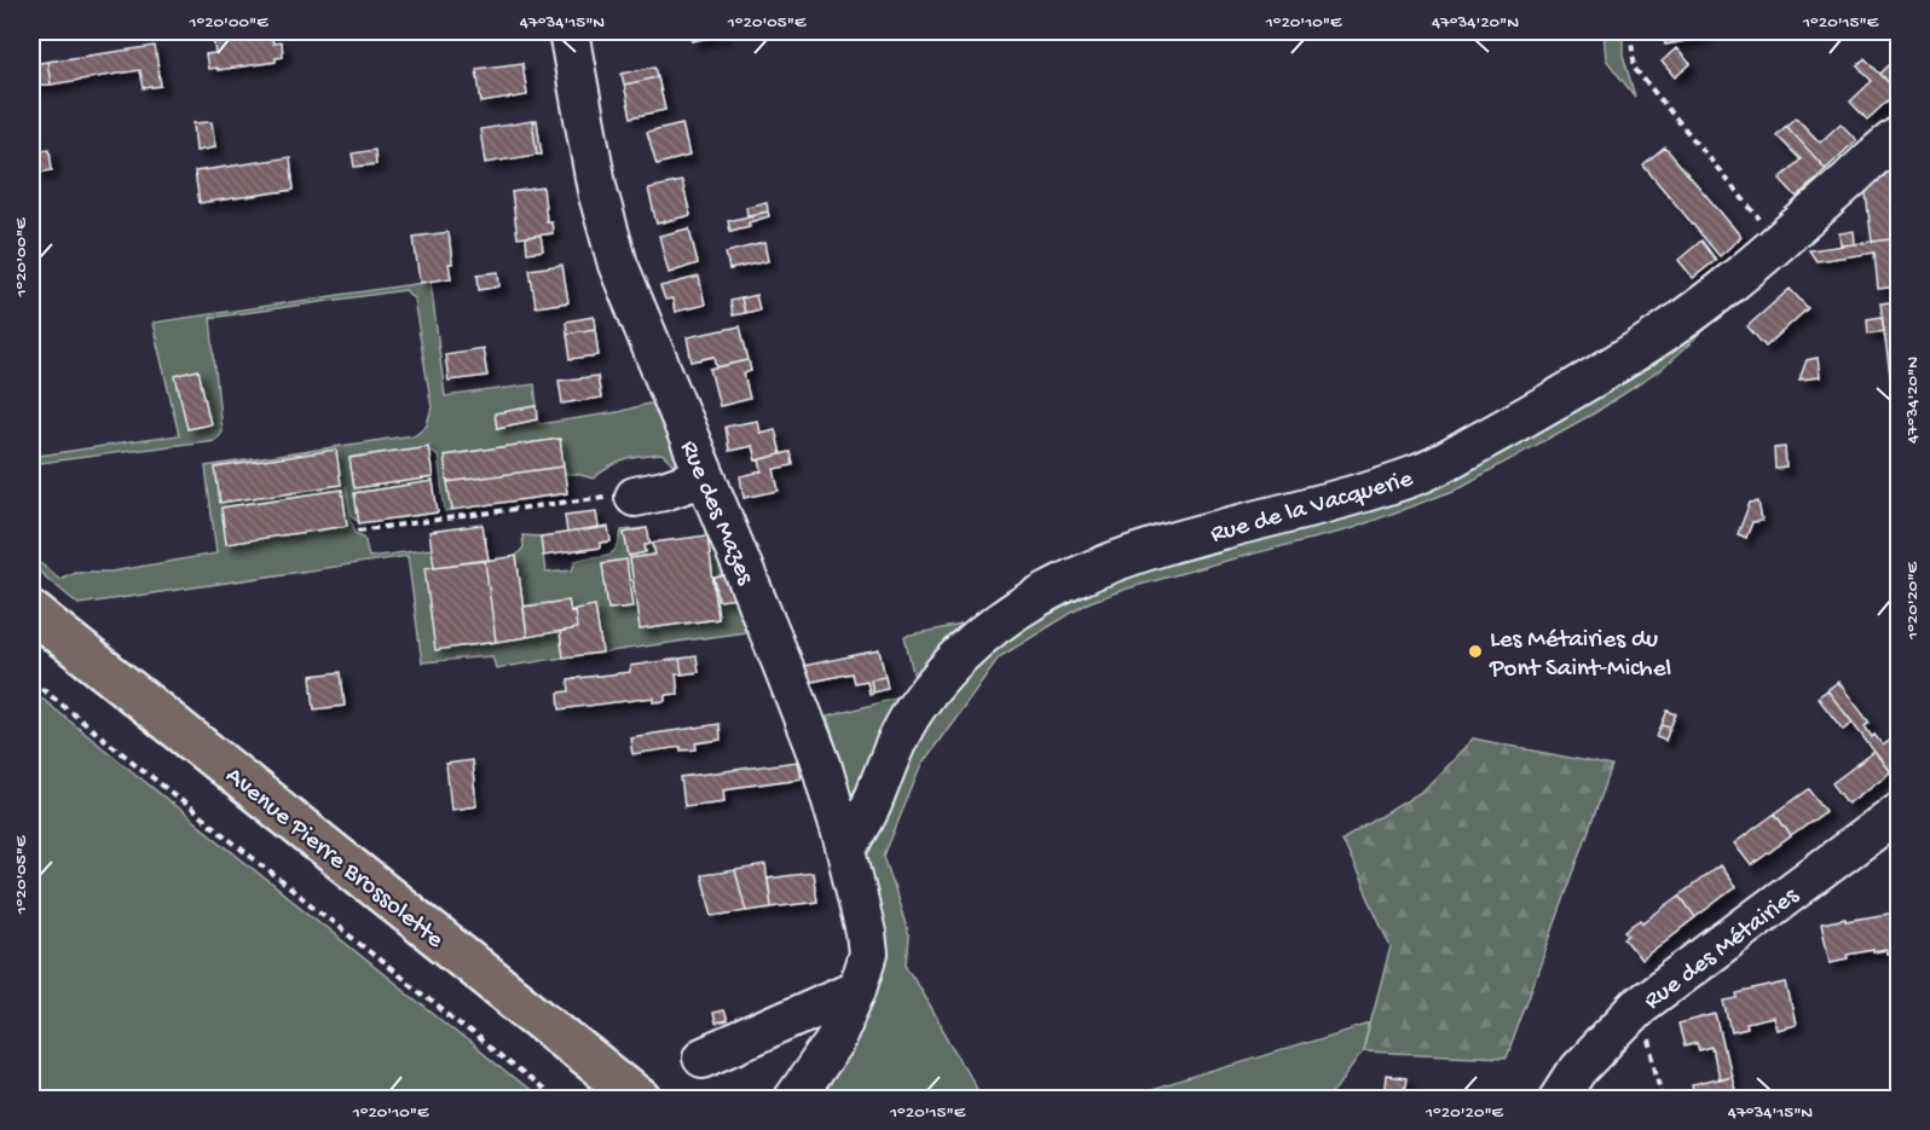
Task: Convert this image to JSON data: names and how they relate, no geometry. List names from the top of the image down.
{
  "streets": {
    "main road": ["Avenue Pierre Brossolette"],
    "street": ["Rue de la Vacquerie", "Rue des Mazes", "Rue des Métairies"]
  },
  "crossings": [
    ["Rue de la Vacquerie", "Rue des Mazes"]
  ],
  "places": ["Les Métairies du Pont Saint-Michel"],
  "coordinates": [
    "1°20'00\"E",
    "47°34'15\"N",
    "1°20'05\"E",
    "1°20'10\"E",
    "47°34'20\"N",
    "1°20'15\"E",
    "1°20'20\"E"
  ]
}
